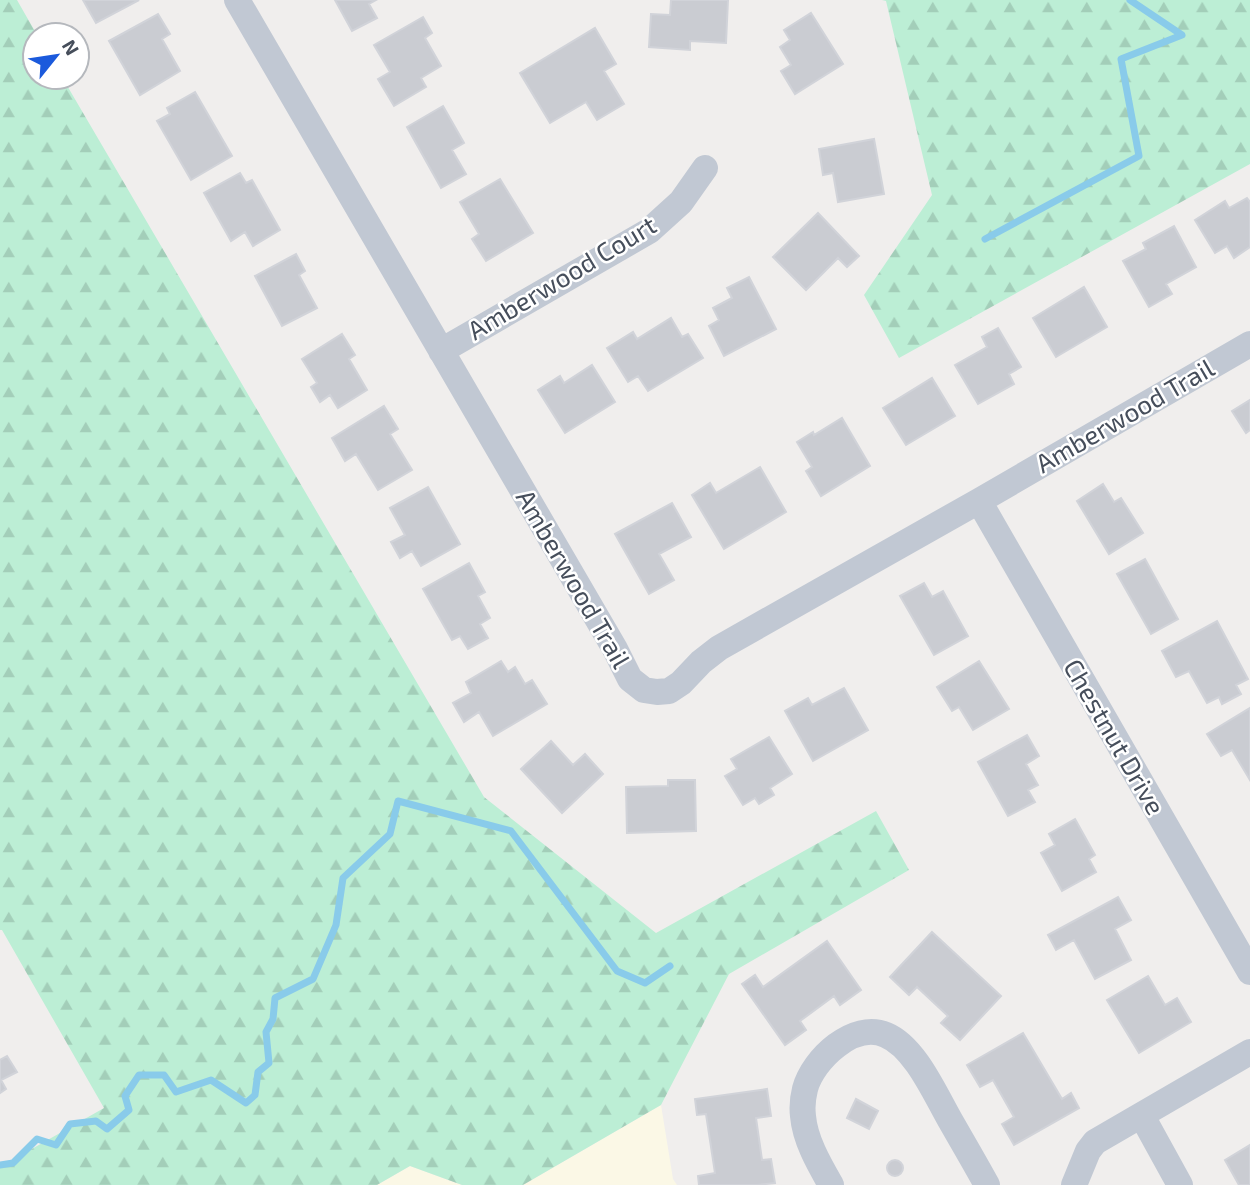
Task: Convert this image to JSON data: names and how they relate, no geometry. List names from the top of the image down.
{
  "streets": {
    "street": ["Amberwood Court", "Amberwood Trail", "Chestnut Drive"]
  },
  "crossings": [
    ["Amberwood Court", "Amberwood Trail"],
    ["Amberwood Trail", "Chestnut Drive"]
  ],
  "north": "top right"
}
